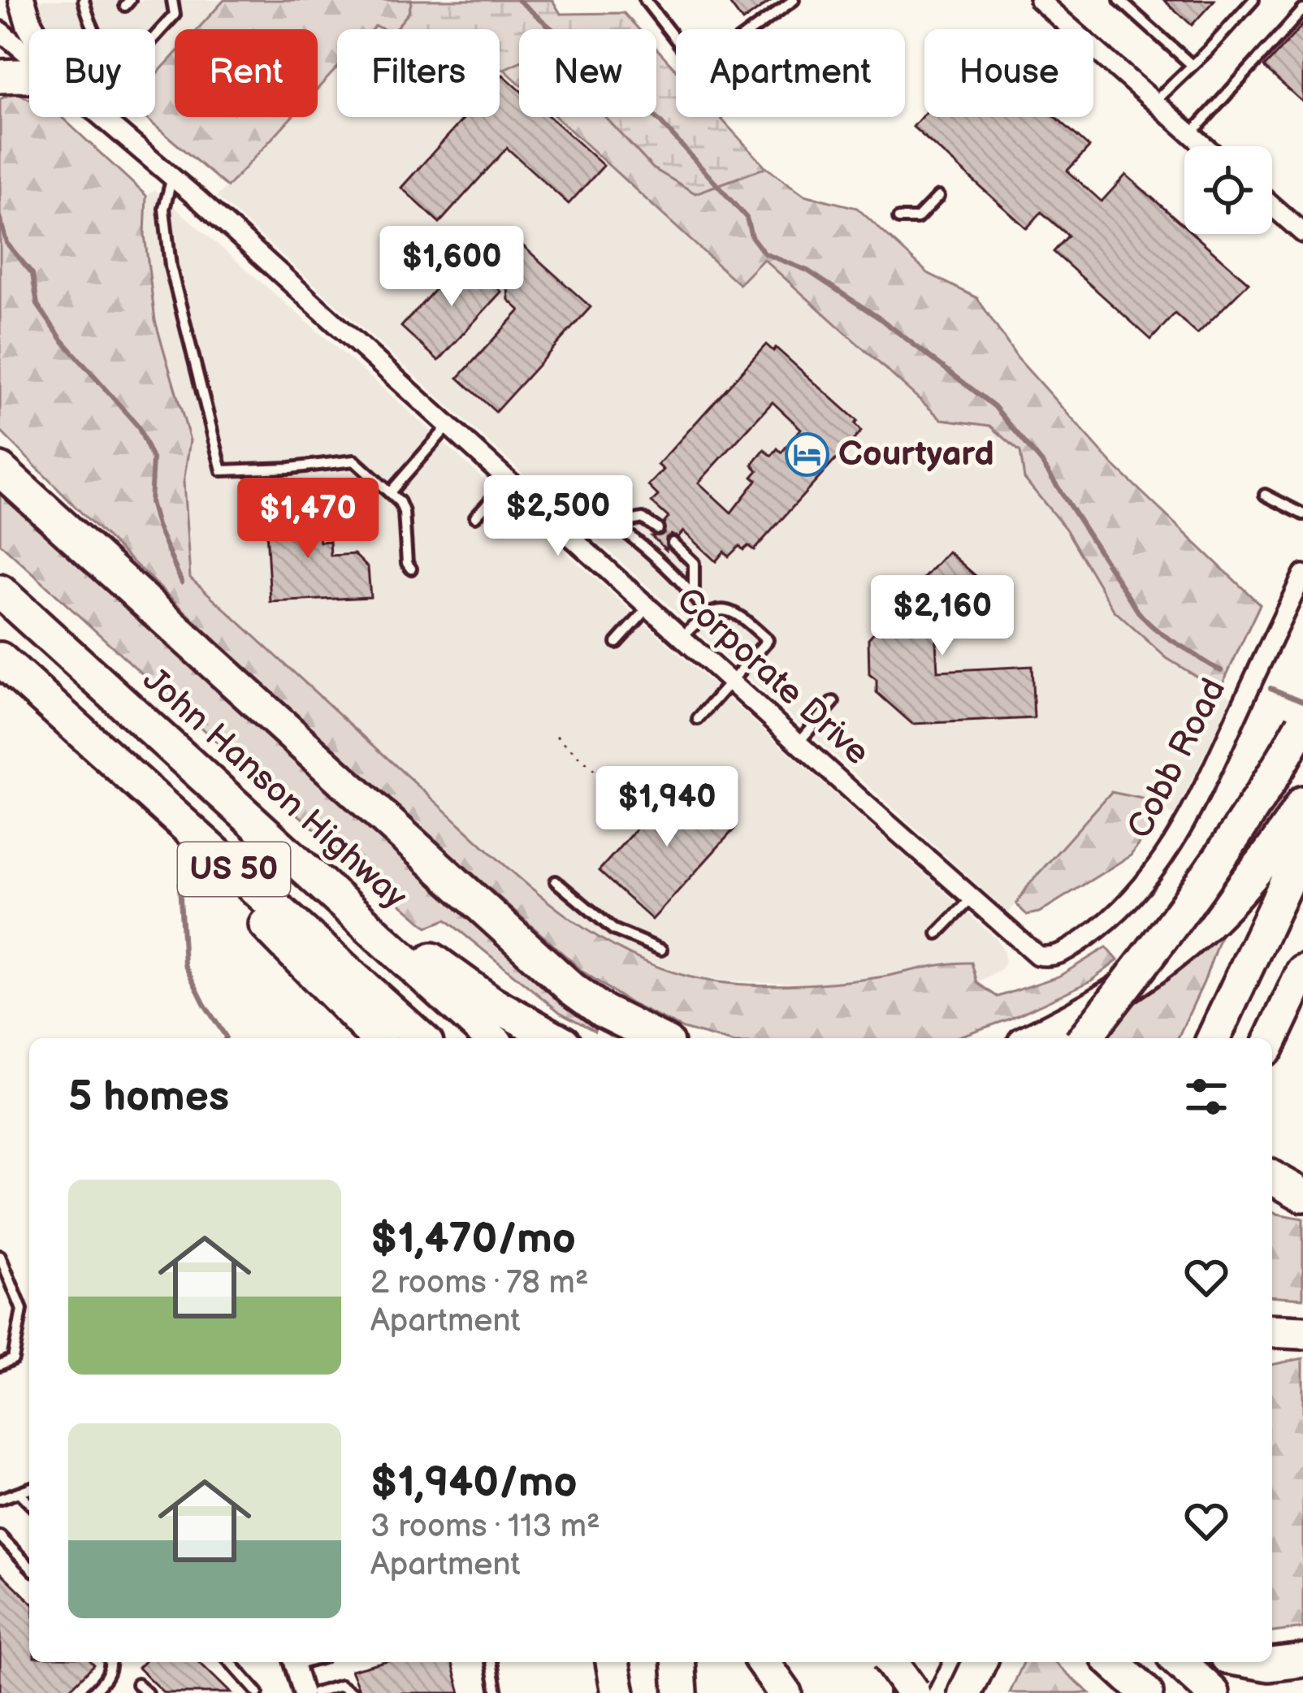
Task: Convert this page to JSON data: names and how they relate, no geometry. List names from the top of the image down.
{
  "streets": {
    "highway": ["John Hanson Highway", "US 50"],
    "street": ["Corporate Drive", "Cobb Road"]
  },
  "crossings": [
    ["Corporate Drive", "Cobb Road"]
  ],
  "places": {
    "hotel": ["Courtyard"]
  },
  "page": {
    "chip": [
      "Buy",
      "Rent",
      "Filters",
      "New",
      "Apartment",
      "House"
    ],
    "price": [
      "$1,600",
      "$2,500",
      "$1,470",
      "$2,160",
      "$1,940"
    ],
    "heading": "5 homes",
    "list": [
      {
        "name": "$1,470/mo",
        "note": "2 rooms · 78 m² · Apartment"
      },
      {
        "name": "$1,940/mo",
        "note": "3 rooms · 113 m² · Apartment"
      }
    ]
  }
}
